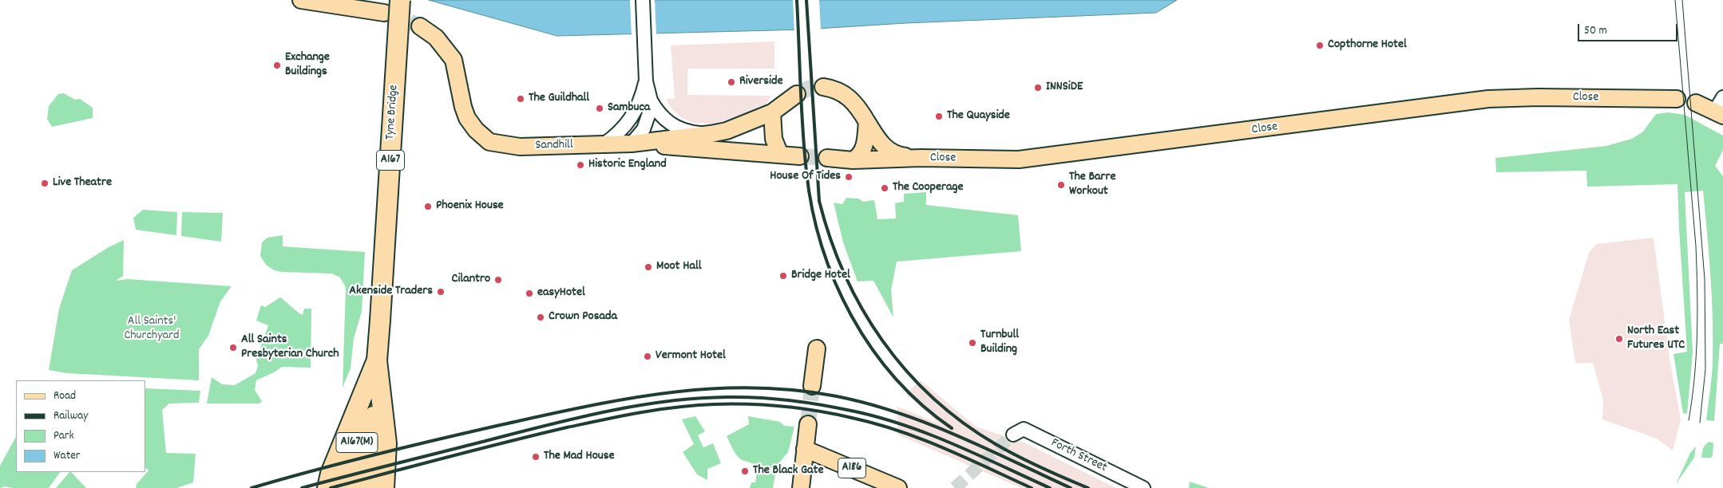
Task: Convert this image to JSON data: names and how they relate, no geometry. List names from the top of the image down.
{
  "streets": {
    "highway": ["Tyne Bridge", "A167", "A167(M)"],
    "main road": ["Close", "Sandhill", "A186"],
    "street": ["Forth Street"]
  },
  "crossings": [
    ["Tyne Bridge", "A167"],
    ["Tyne Bridge", "A167(M)"],
    ["A167", "A167(M)"]
  ],
  "parks": ["All Saints' Churchyard"],
  "places": [
    "Copthorne Hotel",
    "Exchange Buildings",
    "Riverside",
    "INNSiDE",
    "The Guildhall",
    "Sambuca",
    "The Quayside",
    "Historic England",
    "House Of Tides",
    "Live Theatre",
    "The Barre Workout",
    "The Cooperage",
    "Phoenix House",
    "Moot Hall",
    "Bridge Hotel",
    "Cilantro",
    "Akenside Traders",
    "easyHotel",
    "Crown Posada",
    "North East Futures UTC",
    "Turnbull Building",
    "All Saints Presbyterian Church",
    "Vermont Hotel",
    "The Mad House",
    "The Black Gate"
  ],
  "legend": [
    "Road",
    "Railway",
    "Park",
    "Water"
  ],
  "scale_bar": "50 m"
}
